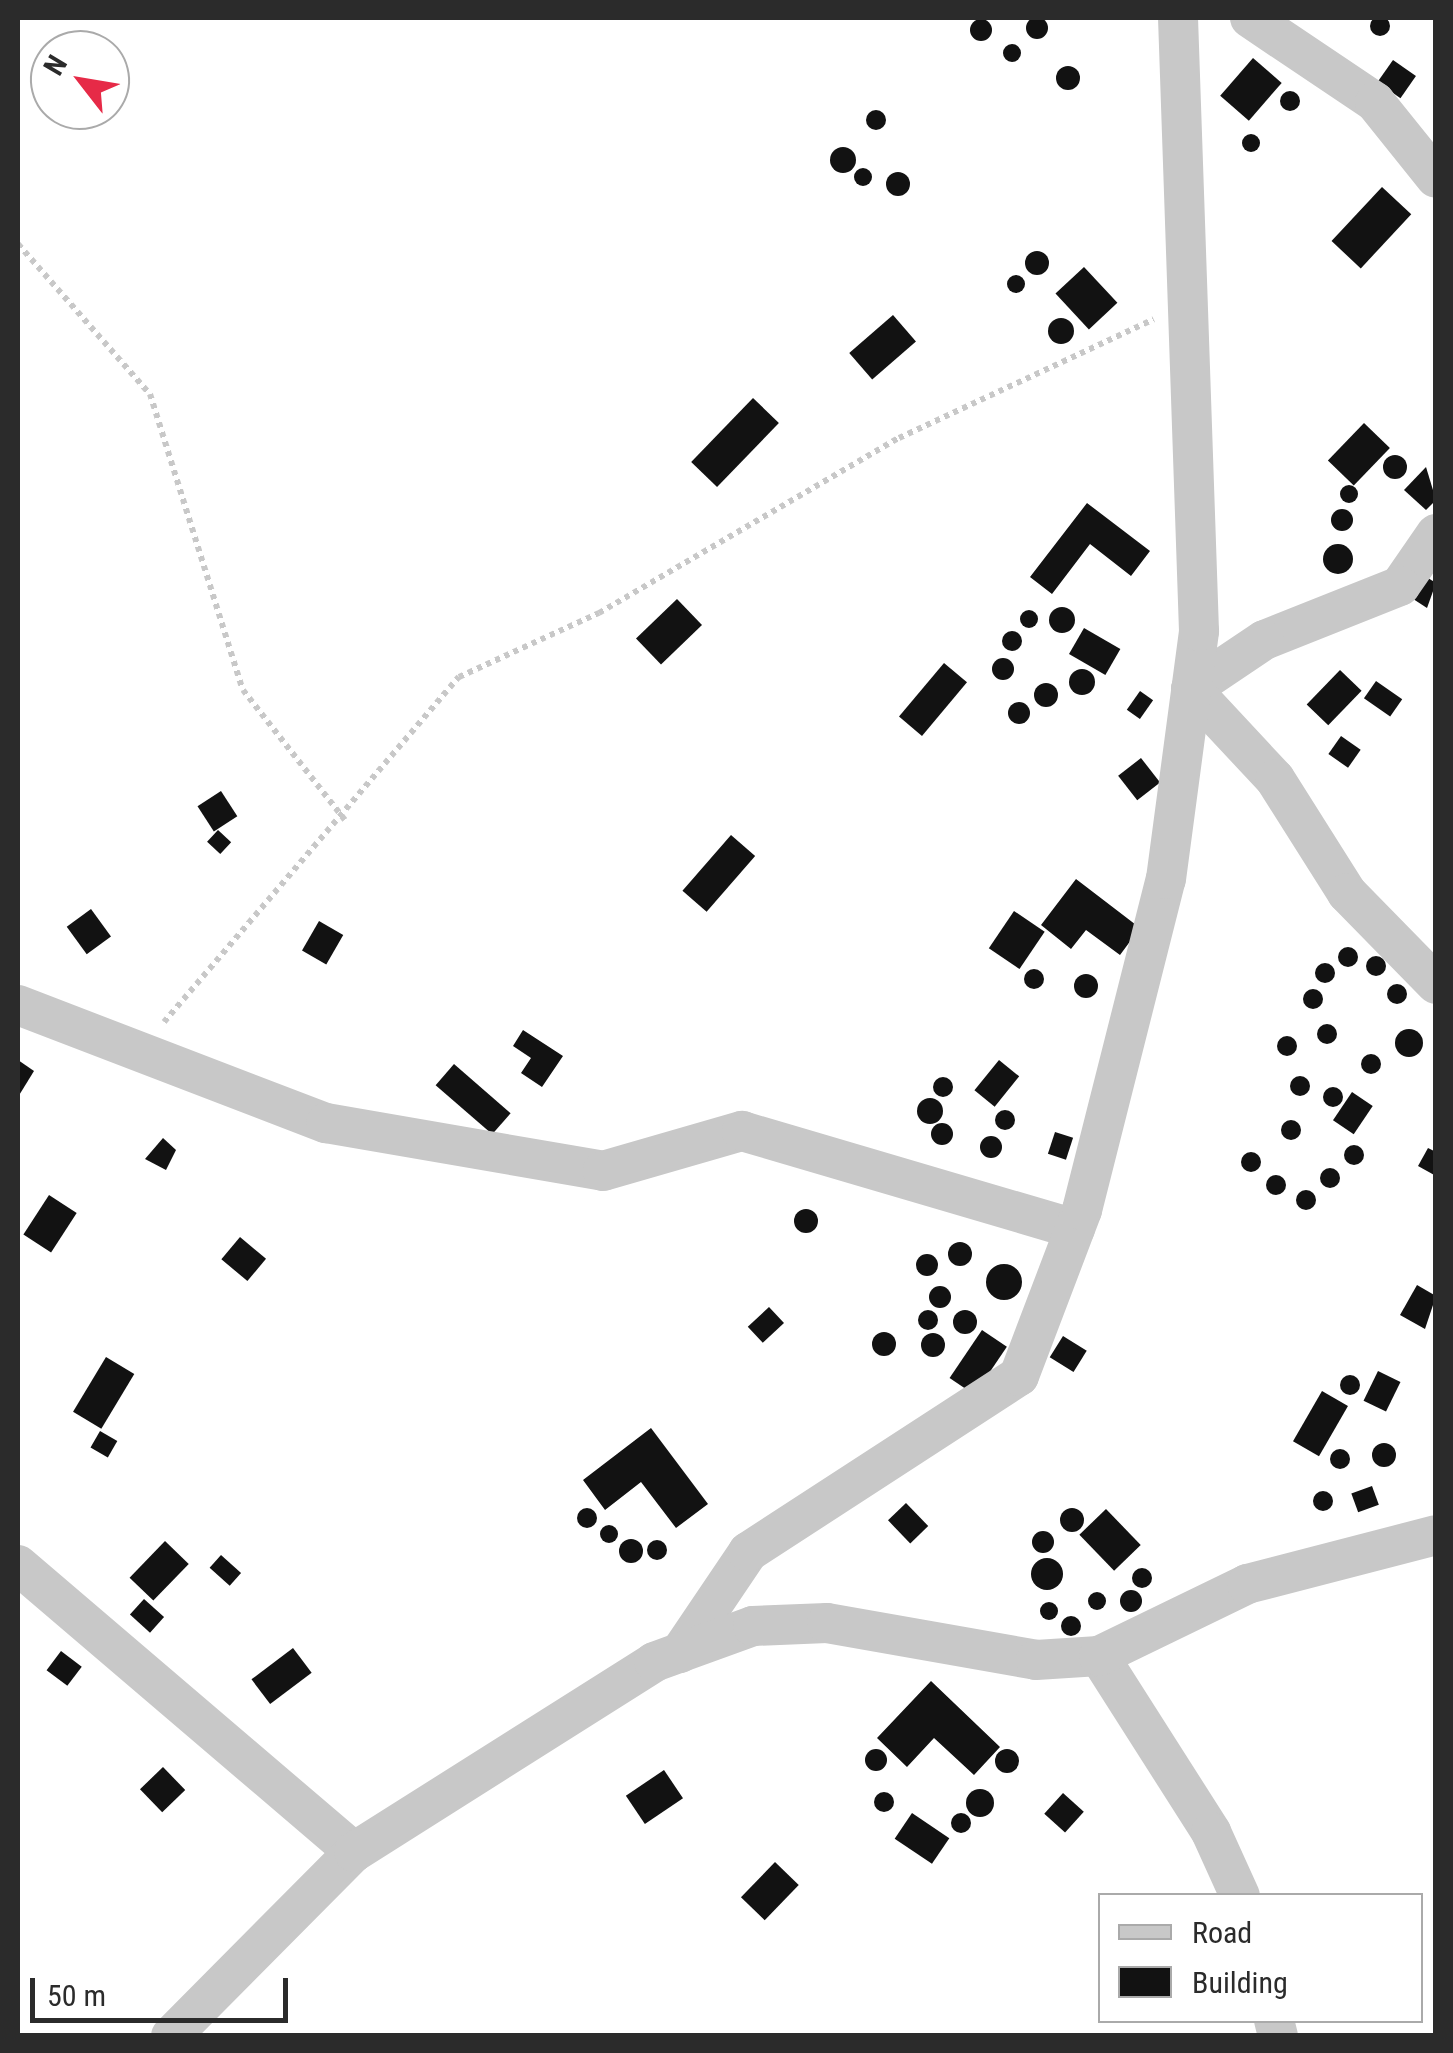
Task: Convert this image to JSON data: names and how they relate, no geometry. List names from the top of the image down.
{
  "legend": ["Road", "Building"],
  "scale_bar": "50 m",
  "north": "top left"
}
